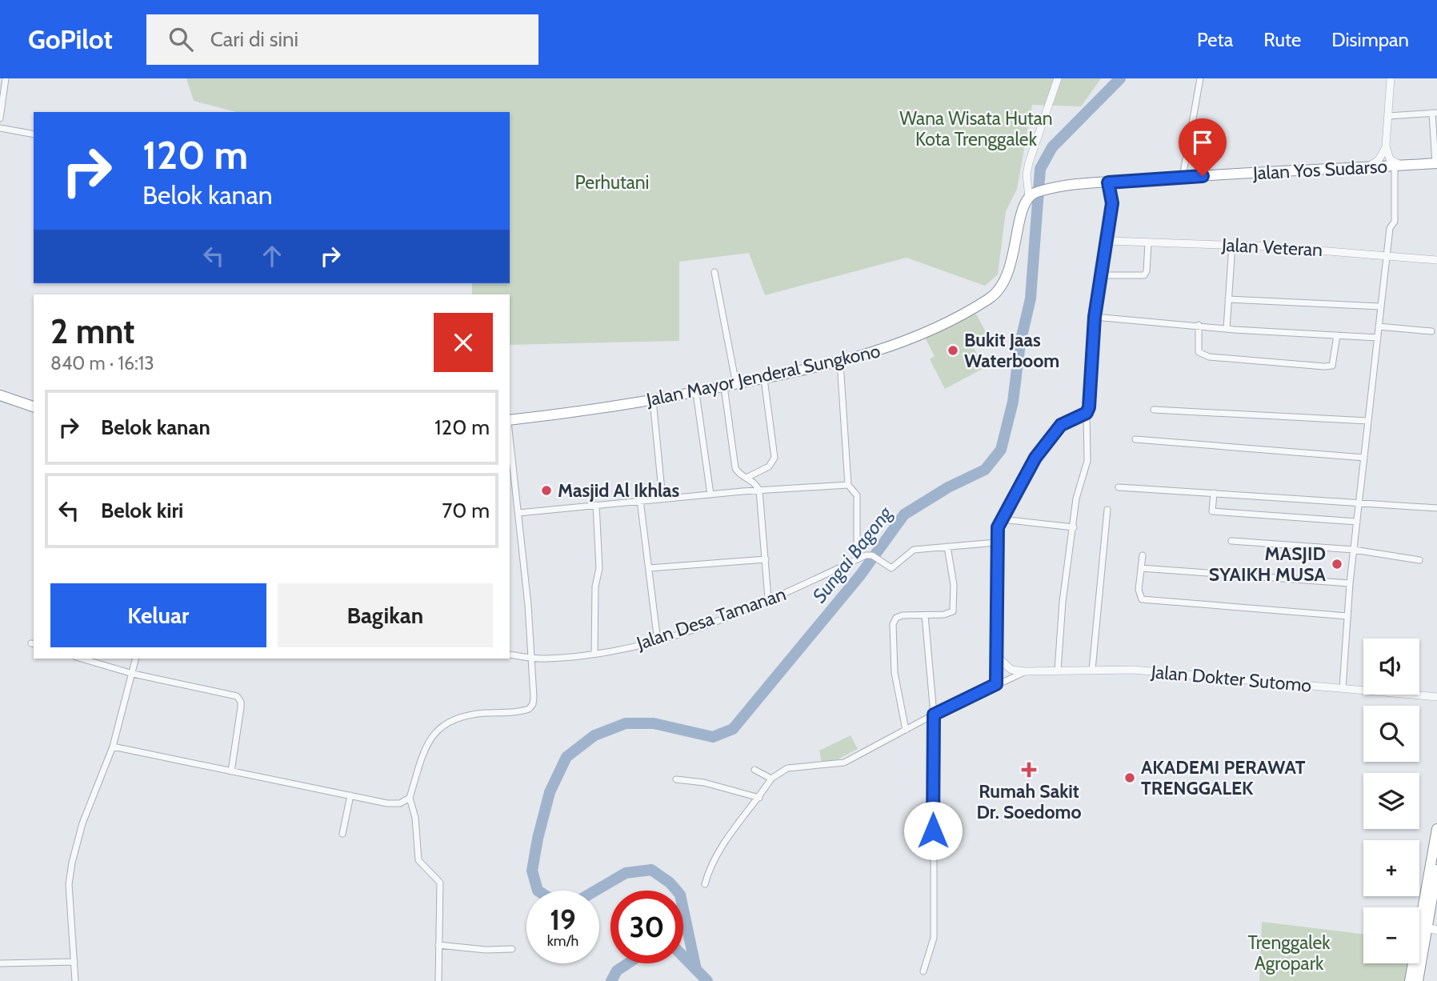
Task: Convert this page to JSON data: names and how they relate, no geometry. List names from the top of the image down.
{
  "streets": {
    "highway": ["Jalan Yos Sudarso", "Jalan Mayor Jenderal Sungkono"],
    "street": ["Jalan Veteran", "Jalan Desa Tamanan", "Jalan Dokter Sutomo"]
  },
  "crossings": [
    ["Jalan Yos Sudarso", "Jalan Mayor Jenderal Sungkono"]
  ],
  "water": ["Sungai Bagong"],
  "parks": ["Wana Wisata Hutan Kota Trenggalek", "Perhutani", "Trenggalek Agropark"],
  "places": {
    "other": [
      "Bukit Jaas Waterboom",
      "Masjid Al Ikhlas",
      "MASJID SYAIKH MUSA",
      "AKADEMI PERAWAT TRENGGALEK"
    ],
    "health": ["Rumah Sakit Dr. Soedomo"]
  },
  "page": {
    "header": "GoPilot",
    "search": "Cari di sini",
    "nav": ["Peta", "Rute", "Disimpan"],
    "turn": ["120 m", "Belok kanan"],
    "heading": ["2 mnt", "840 m · 16:13"],
    "list": [
      {
        "name": "Belok kanan",
        "value": "120 m"
      },
      {
        "name": "Belok kiri",
        "value": "70 m"
      }
    ],
    "buttons": ["Keluar", "Bagikan"],
    "map_buttons": ["+", "−"],
    "speed": "19 km/h",
    "limit": "30"
  }
}
